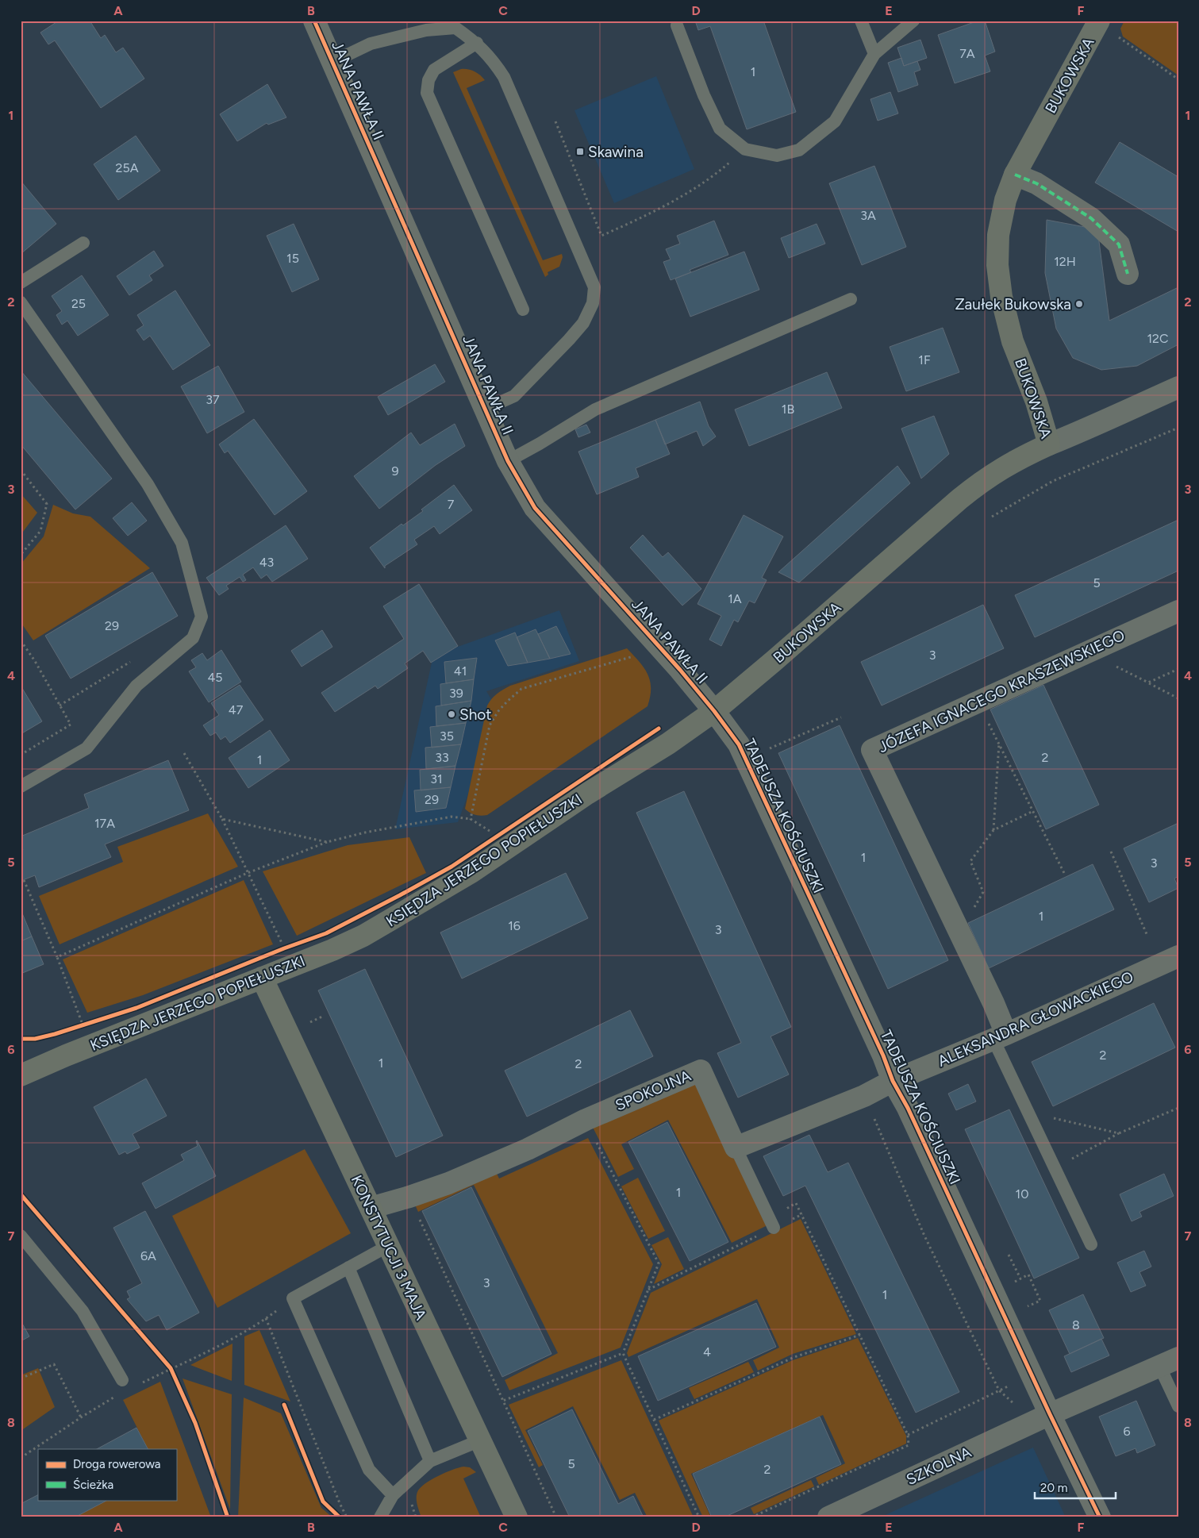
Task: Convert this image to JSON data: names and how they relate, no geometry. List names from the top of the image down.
{
  "streets": {
    "street": [
      "BUKOWSKA",
      "JANA PAWŁA II",
      "JÓZEFA IGNACEGO KRASZEWSKIEGO",
      "TADEUSZA KOŚCIUSZKI",
      "KSIĘDZA JERZEGO POPIEŁUSZKI",
      "ALEKSANDRA GŁOWACKIEGO",
      "SPOKOJNA",
      "KONSTYTUCJI 3 MAJA",
      "SZKOLNA"
    ]
  },
  "crossings": [
    ["BUKOWSKA", "JANA PAWŁA II"],
    ["BUKOWSKA", "TADEUSZA KOŚCIUSZKI"],
    ["BUKOWSKA", "KSIĘDZA JERZEGO POPIEŁUSZKI"],
    ["JANA PAWŁA II", "TADEUSZA KOŚCIUSZKI"],
    ["JANA PAWŁA II", "KSIĘDZA JERZEGO POPIEŁUSZKI"],
    ["JÓZEFA IGNACEGO KRASZEWSKIEGO", "ALEKSANDRA GŁOWACKIEGO"],
    ["TADEUSZA KOŚCIUSZKI", "KSIĘDZA JERZEGO POPIEŁUSZKI"],
    ["TADEUSZA KOŚCIUSZKI", "ALEKSANDRA GŁOWACKIEGO"],
    ["TADEUSZA KOŚCIUSZKI", "SZKOLNA"],
    ["KSIĘDZA JERZEGO POPIEŁUSZKI", "KONSTYTUCJI 3 MAJA"],
    ["SPOKOJNA", "KONSTYTUCJI 3 MAJA"]
  ],
  "places": {
    "transit": ["Skawina"],
    "other": ["Zaułek Bukowska", "Shot"]
  },
  "house_numbers": [
    "7A",
    "1",
    "25A",
    "3A",
    "15",
    "12H",
    "25",
    "12C",
    "1F",
    "37",
    "1B",
    "9",
    "7",
    "43",
    "5",
    "1A",
    "29",
    "3",
    "41",
    "45",
    "39",
    "47",
    "35",
    "33",
    "2",
    "1",
    "31",
    "29",
    "17A",
    "1",
    "3",
    "1",
    "16",
    "3",
    "2",
    "1",
    "2",
    "1",
    "10",
    "6A",
    "3",
    "1",
    "8",
    "4",
    "6",
    "5",
    "2"
  ],
  "legend": ["Droga rowerowa", "Ścieżka"],
  "scale_bar": "20 m",
  "grid": {
    "columns": [
      "A",
      "B",
      "C",
      "D",
      "E",
      "F"
    ],
    "rows": [
      "1",
      "2",
      "3",
      "4",
      "5",
      "6",
      "7",
      "8"
    ]
  }
}
